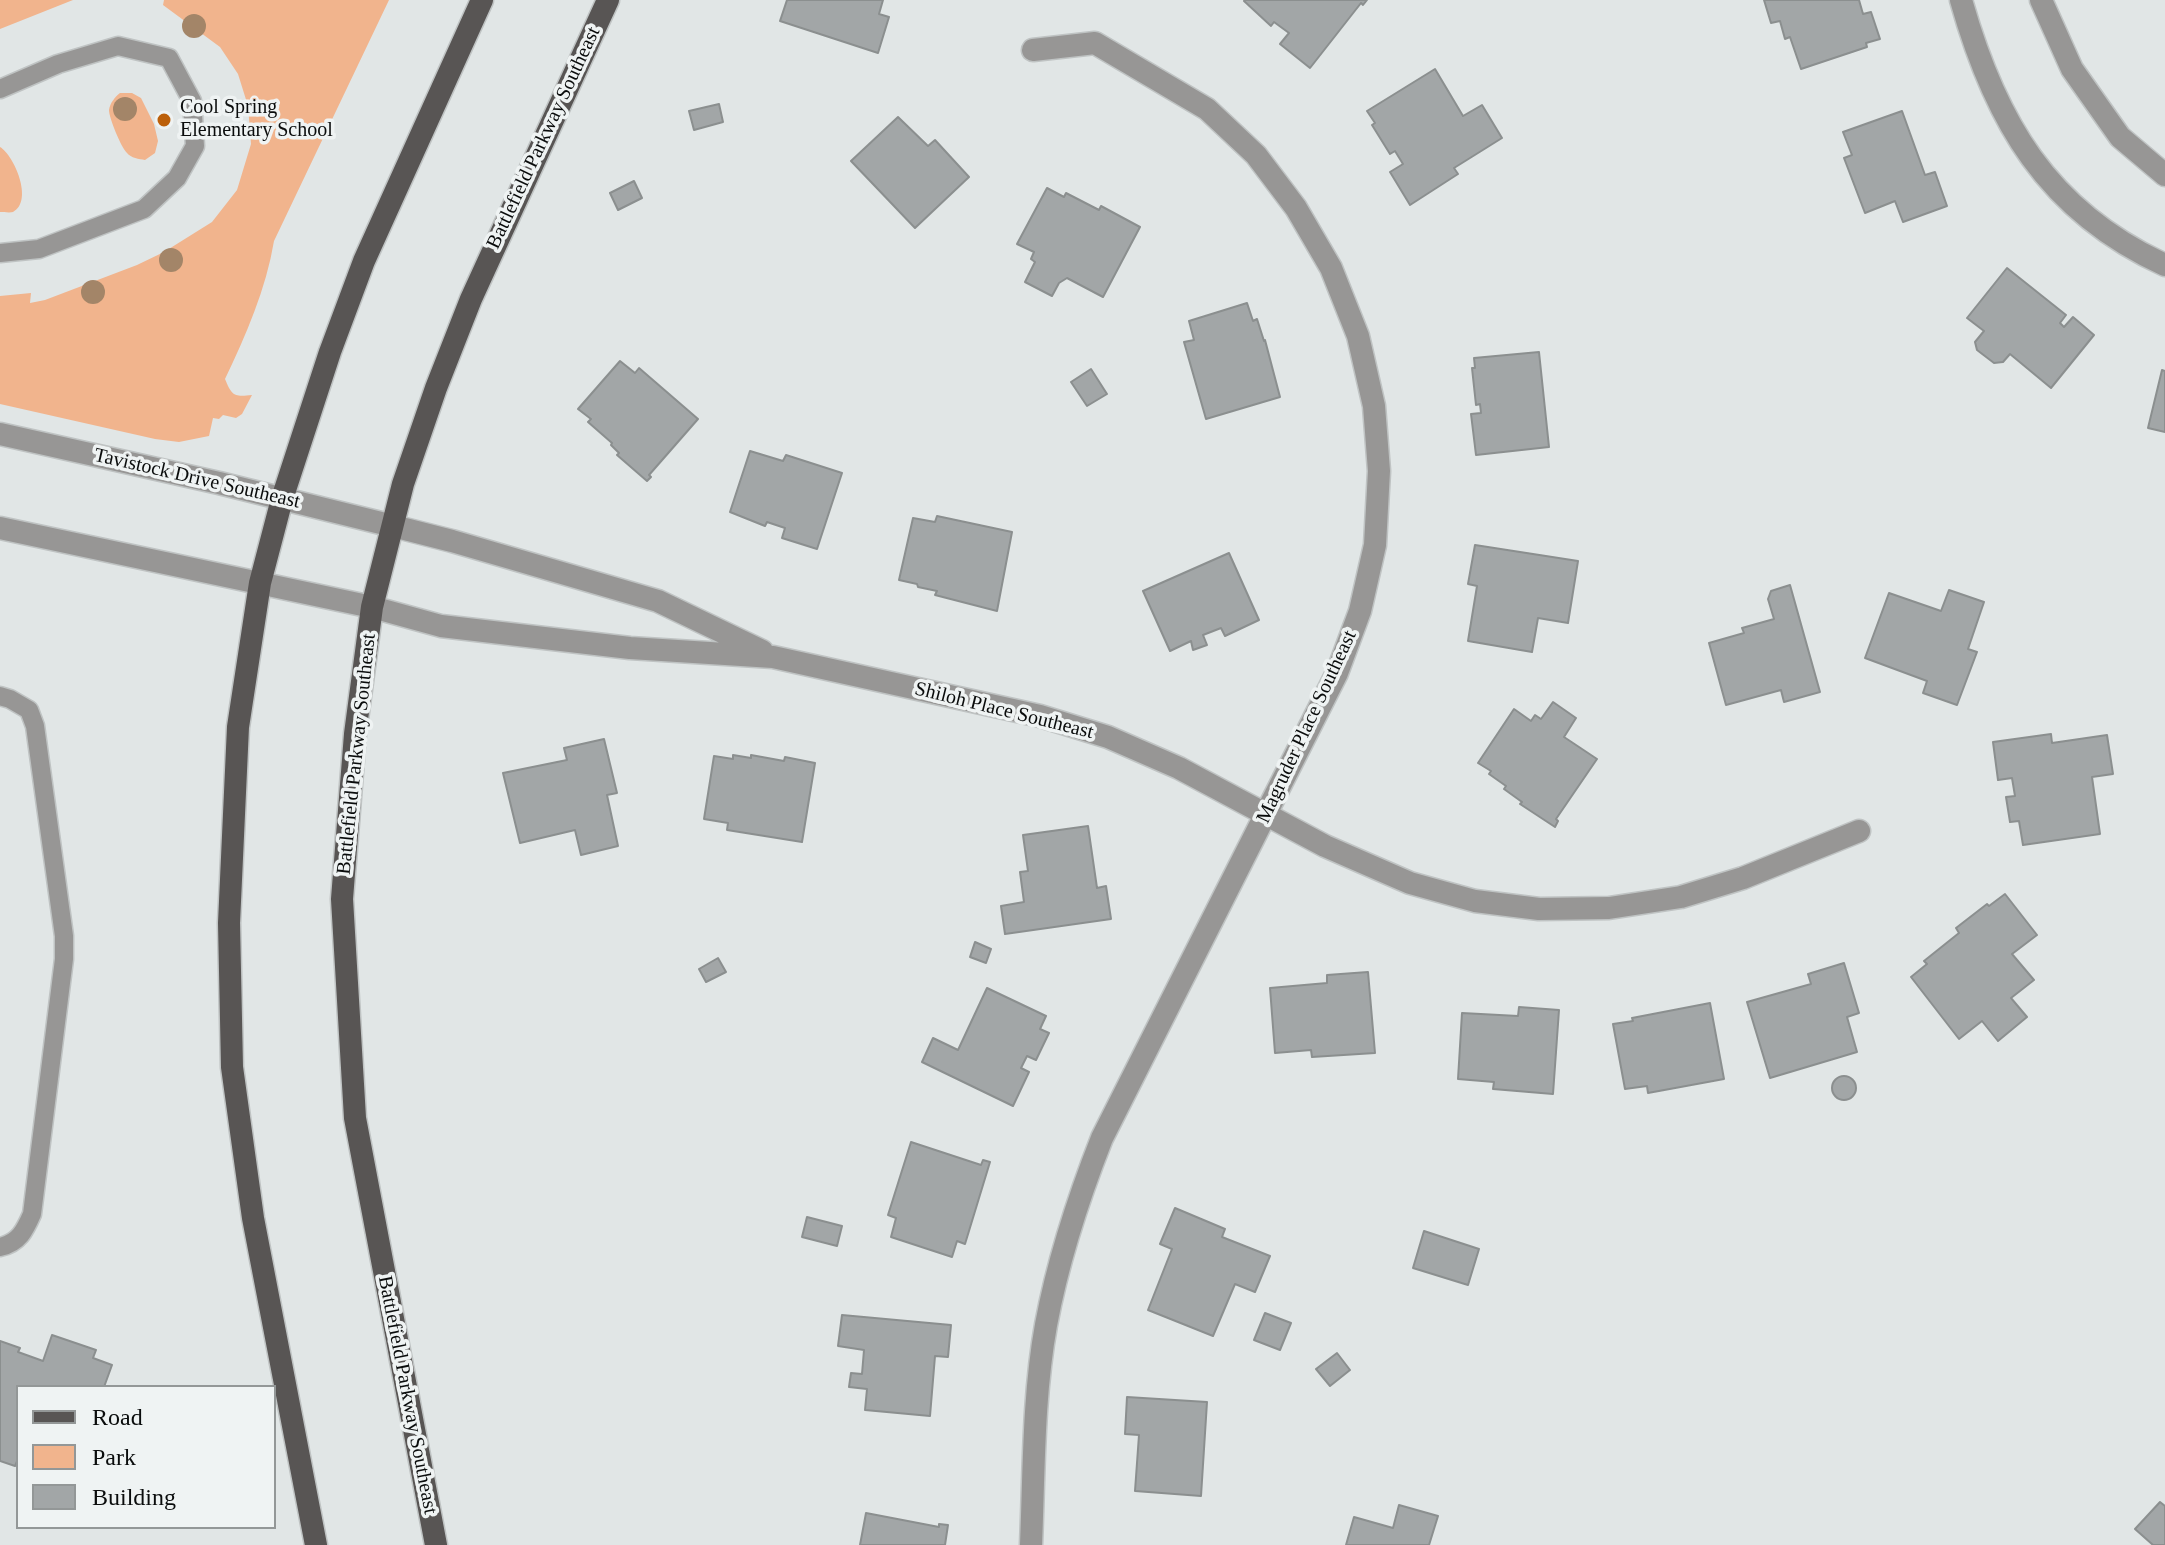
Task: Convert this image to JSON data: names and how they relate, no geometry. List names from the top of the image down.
{
  "streets": {
    "main road": ["Battlefield Parkway Southeast"],
    "street": ["Tavistock Drive Southeast", "Shiloh Place Southeast", "Magruder Place Southeast"]
  },
  "crossings": [
    ["Battlefield Parkway Southeast", "Tavistock Drive Southeast"],
    ["Battlefield Parkway Southeast", "Shiloh Place Southeast"],
    ["Tavistock Drive Southeast", "Shiloh Place Southeast"],
    ["Shiloh Place Southeast", "Magruder Place Southeast"]
  ],
  "places": ["Cool Spring Elementary School"],
  "legend": ["Road", "Park", "Building"]
}
